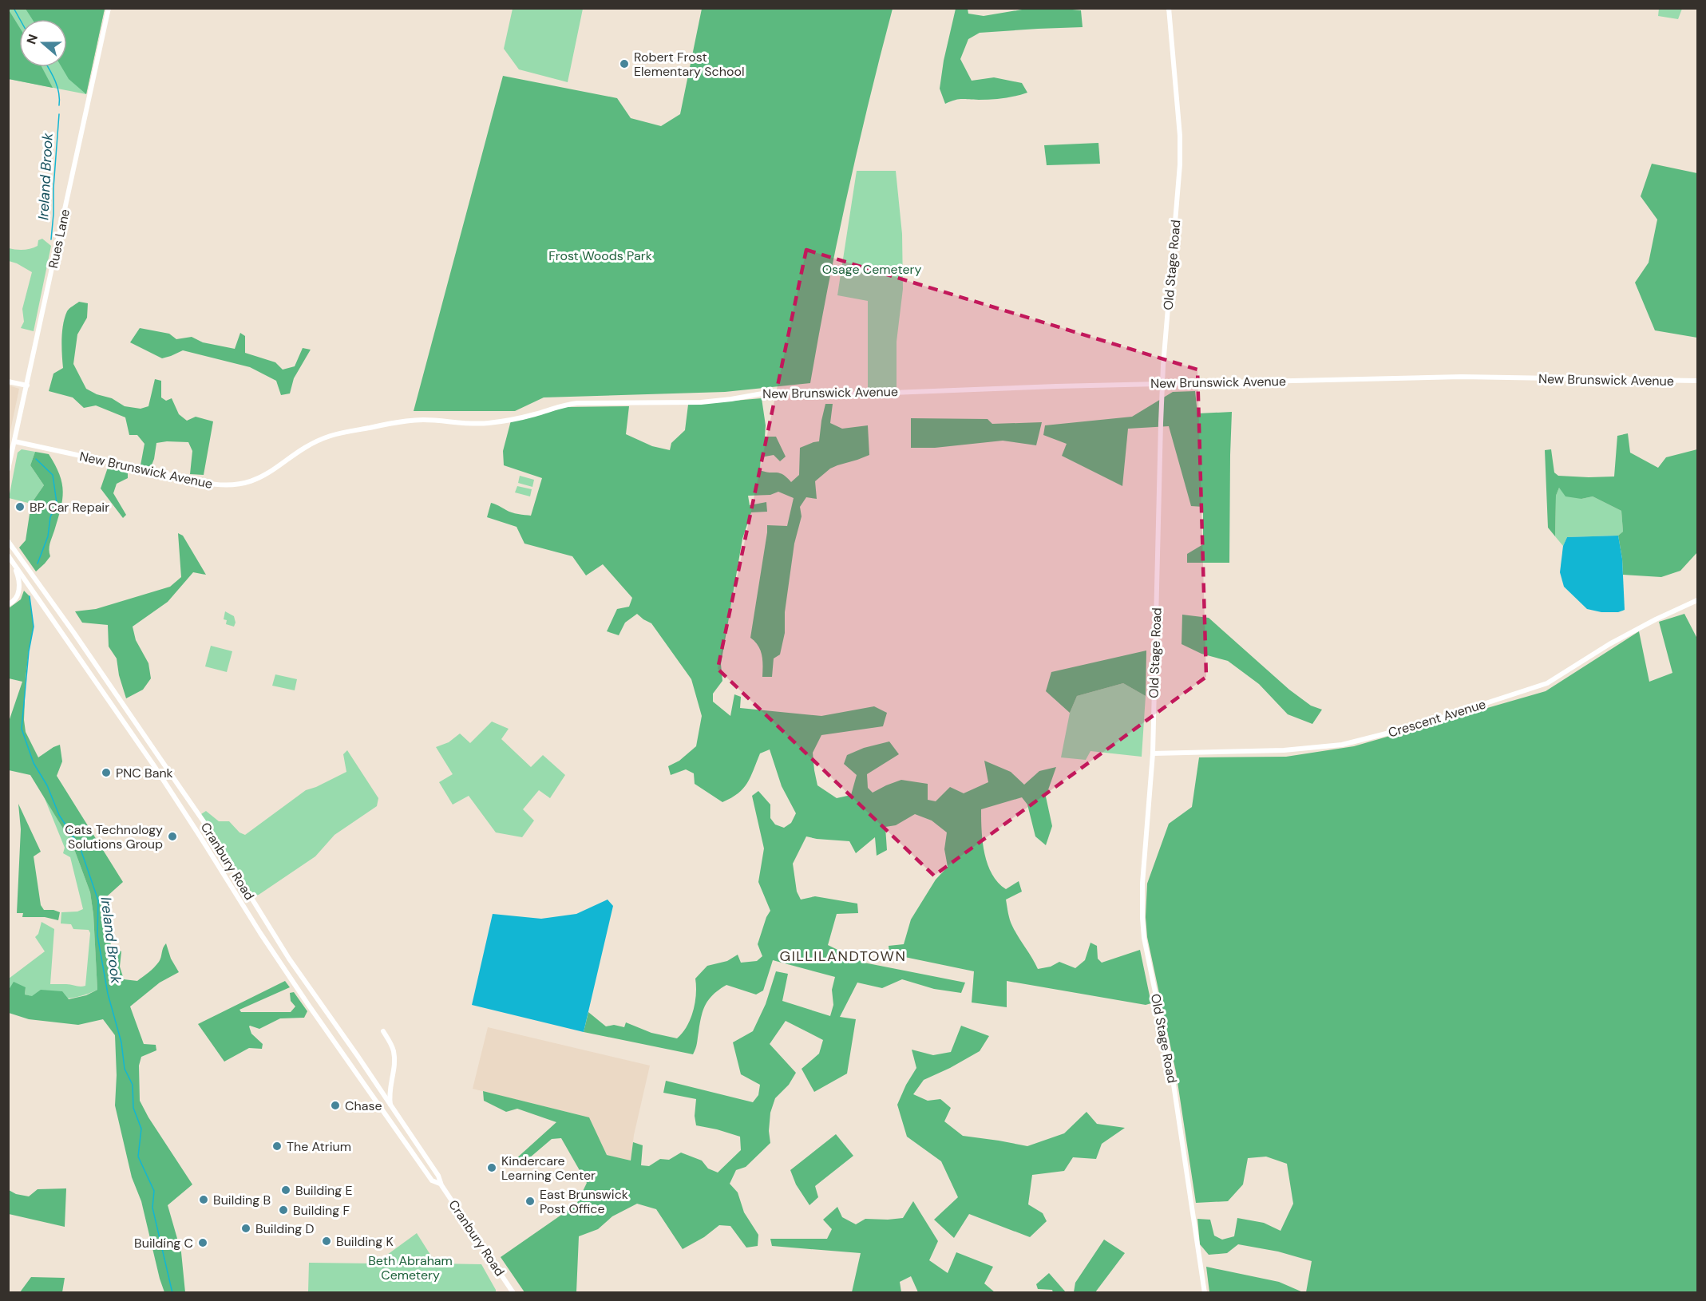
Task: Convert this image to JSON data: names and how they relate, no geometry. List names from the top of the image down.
{
  "streets": {
    "main road": [
      "Rues Lane",
      "Old Stage Road",
      "New Brunswick Avenue",
      "Crescent Avenue",
      "Cranbury Road"
    ]
  },
  "crossings": [
    ["Rues Lane", "New Brunswick Avenue"],
    ["Old Stage Road", "New Brunswick Avenue"],
    ["Old Stage Road", "Crescent Avenue"]
  ],
  "districts": ["GILLILANDTOWN"],
  "water": ["Ireland Brook"],
  "parks": ["Frost Woods Park", "Osage Cemetery", "Beth Abraham Cemetery"],
  "places": [
    "Robert Frost Elementary School",
    "BP Car Repair",
    "PNC Bank",
    "Cats Technology Solutions Group",
    "Chase",
    "The Atrium",
    "Kindercare Learning Center",
    "Building E",
    "Building B",
    "East Brunswick Post Office",
    "Building F",
    "Building D",
    "Building K",
    "Building C"
  ],
  "north": "left"
}
